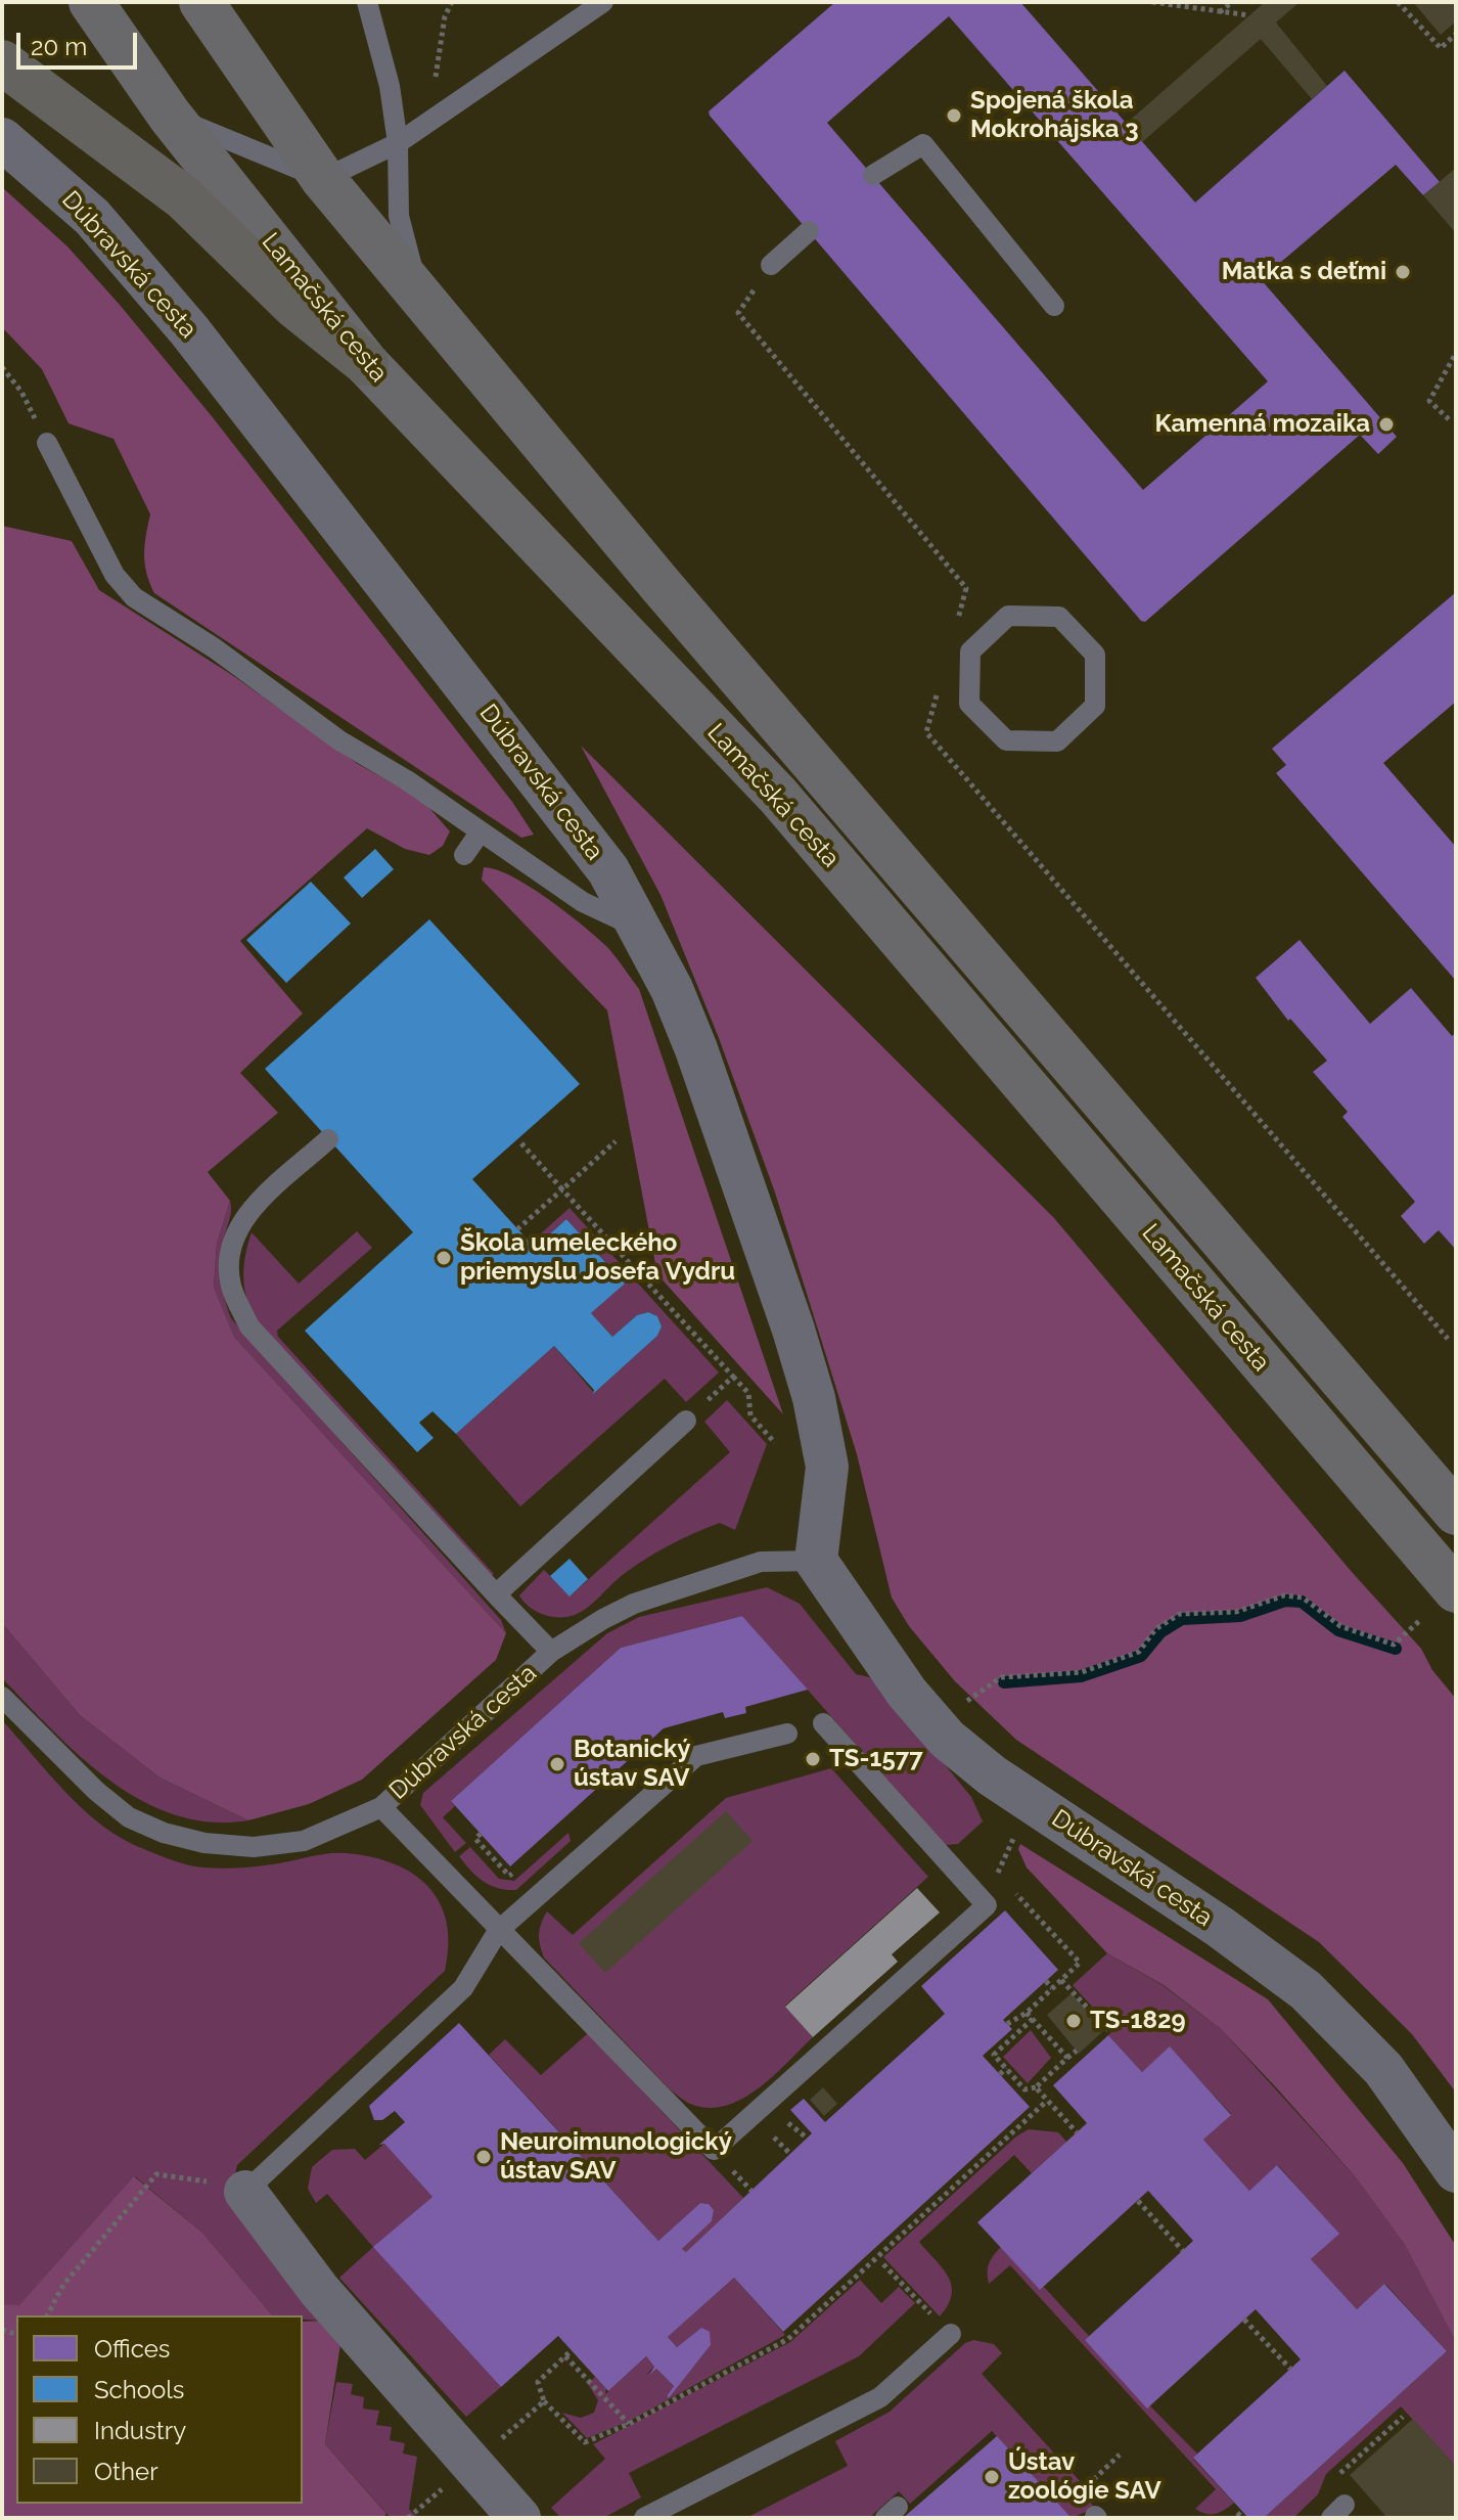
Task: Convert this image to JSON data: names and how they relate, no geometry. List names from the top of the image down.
{
  "streets": {
    "main road": ["Lamačská cesta"],
    "street": ["Dúbravská cesta"]
  },
  "places": [
    "Spojená škola Mokrohájska 3",
    "Matka s deťmi",
    "Kamenná mozaika",
    "Škola umeleckého priemyslu Josefa Vydru",
    "TS-1577",
    "Botanický ústav SAV",
    "TS-1829",
    "Neuroimunologický ústav SAV",
    "Ústav zoológie SAV"
  ],
  "legend": [
    "Offices",
    "Schools",
    "Industry",
    "Other"
  ],
  "scale_bar": "20 m"
}
